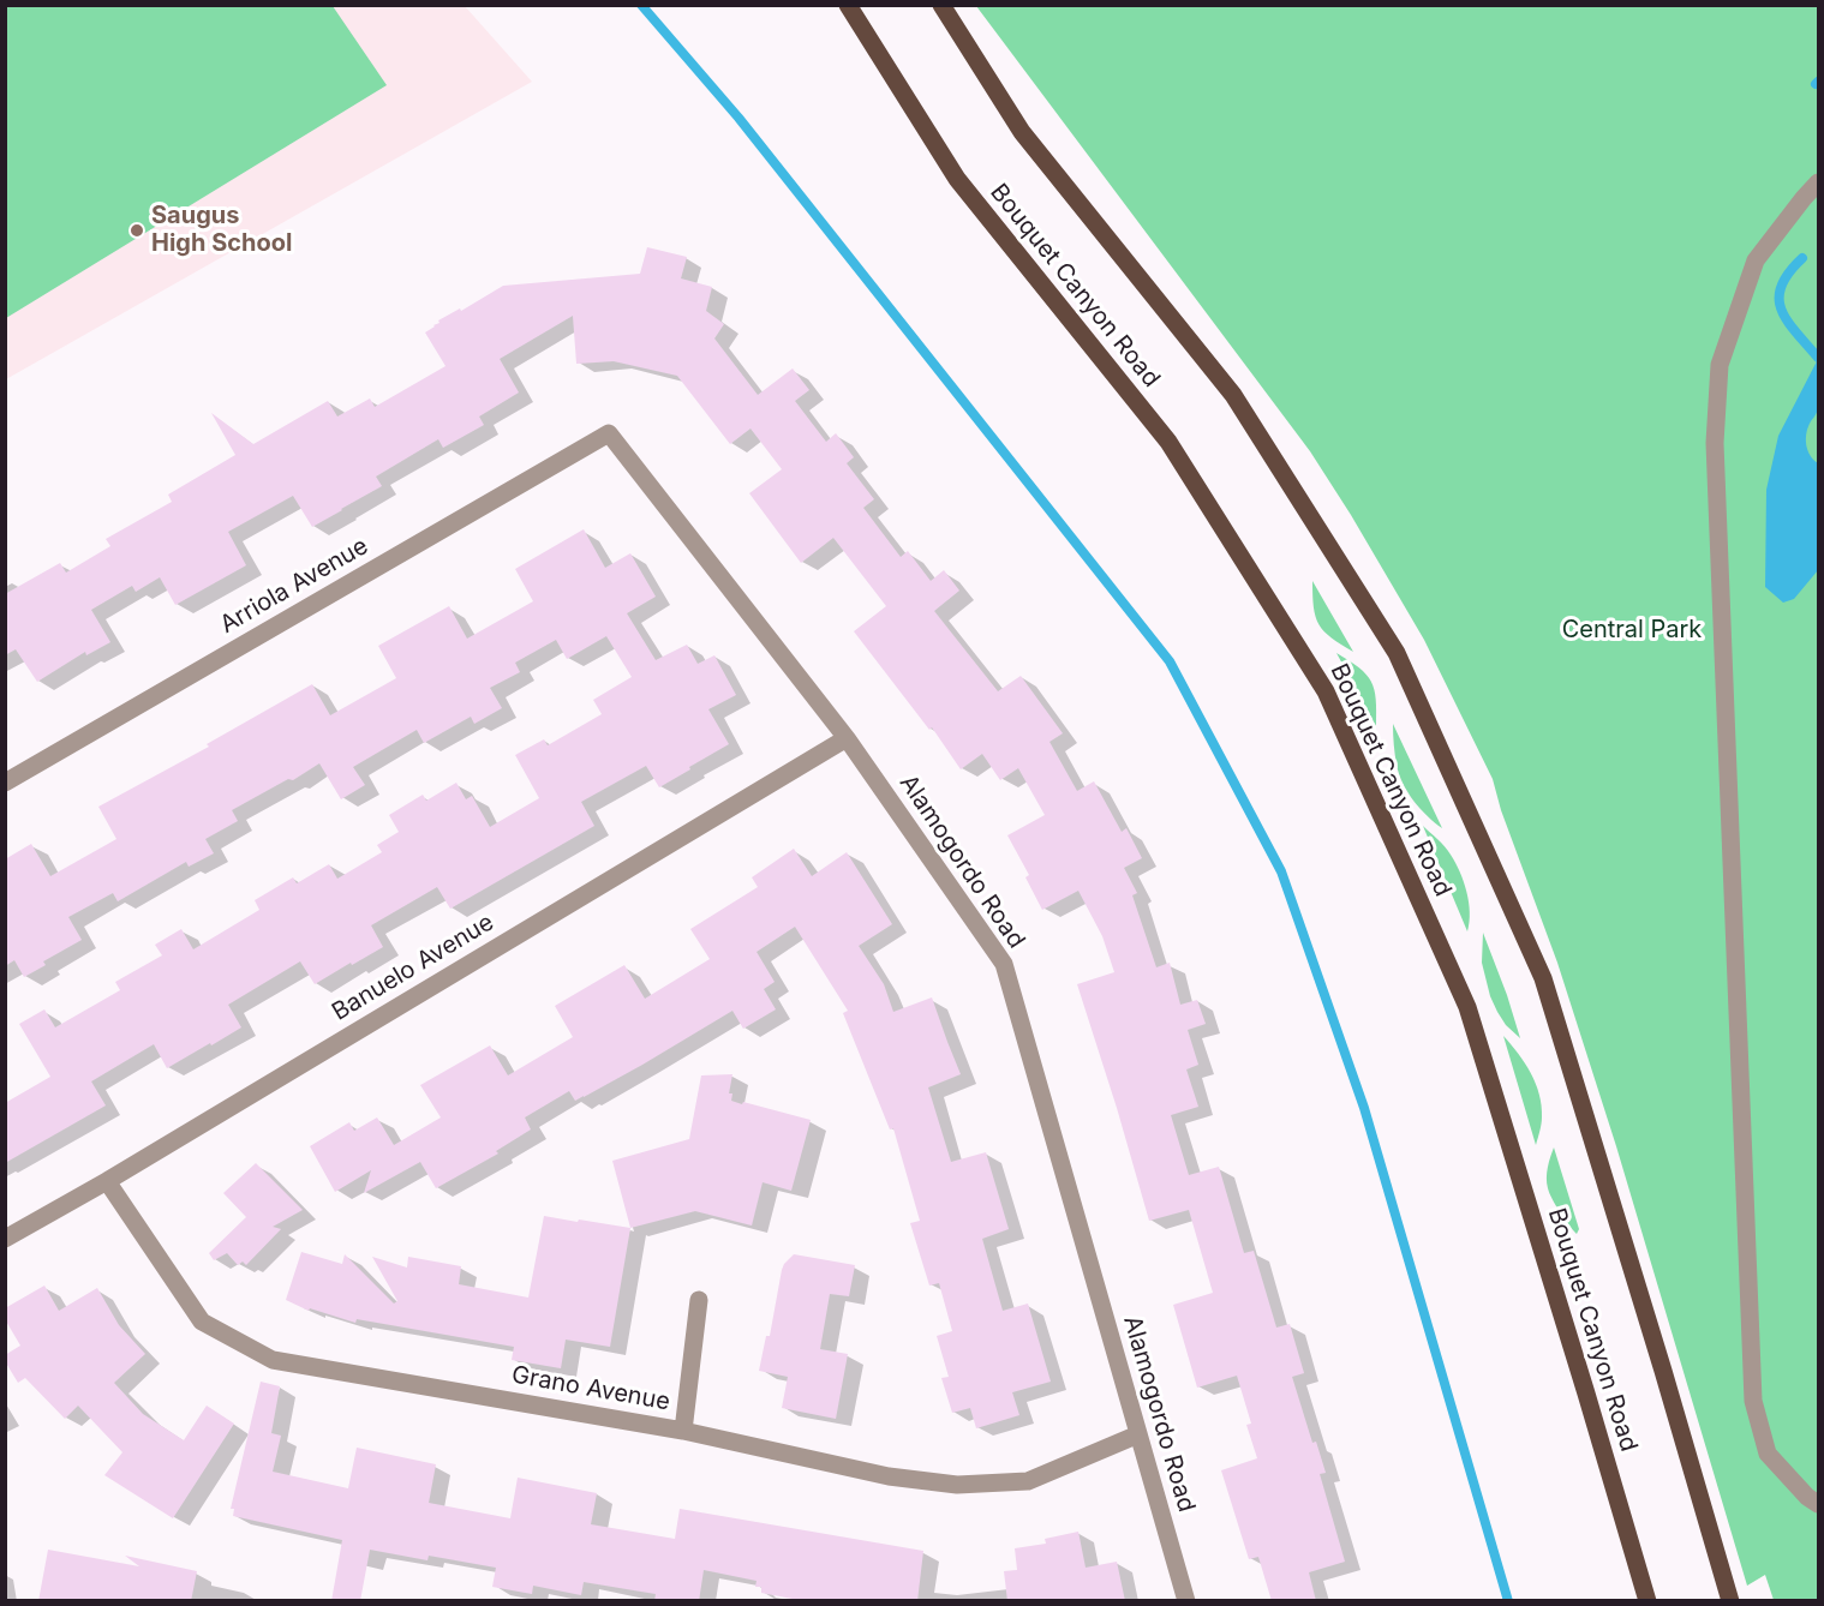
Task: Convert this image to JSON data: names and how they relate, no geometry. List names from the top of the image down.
{
  "streets": {
    "main road": ["Bouquet Canyon Road"],
    "street": [
      "Arriola Avenue",
      "Alamogordo Road",
      "Banuelo Avenue",
      "Grano Avenue"
    ]
  },
  "crossings": [
    ["Arriola Avenue", "Alamogordo Road"],
    ["Alamogordo Road", "Banuelo Avenue"],
    ["Alamogordo Road", "Grano Avenue"],
    ["Banuelo Avenue", "Grano Avenue"]
  ],
  "parks": ["Central Park"],
  "places": ["Saugus High School"]
}
